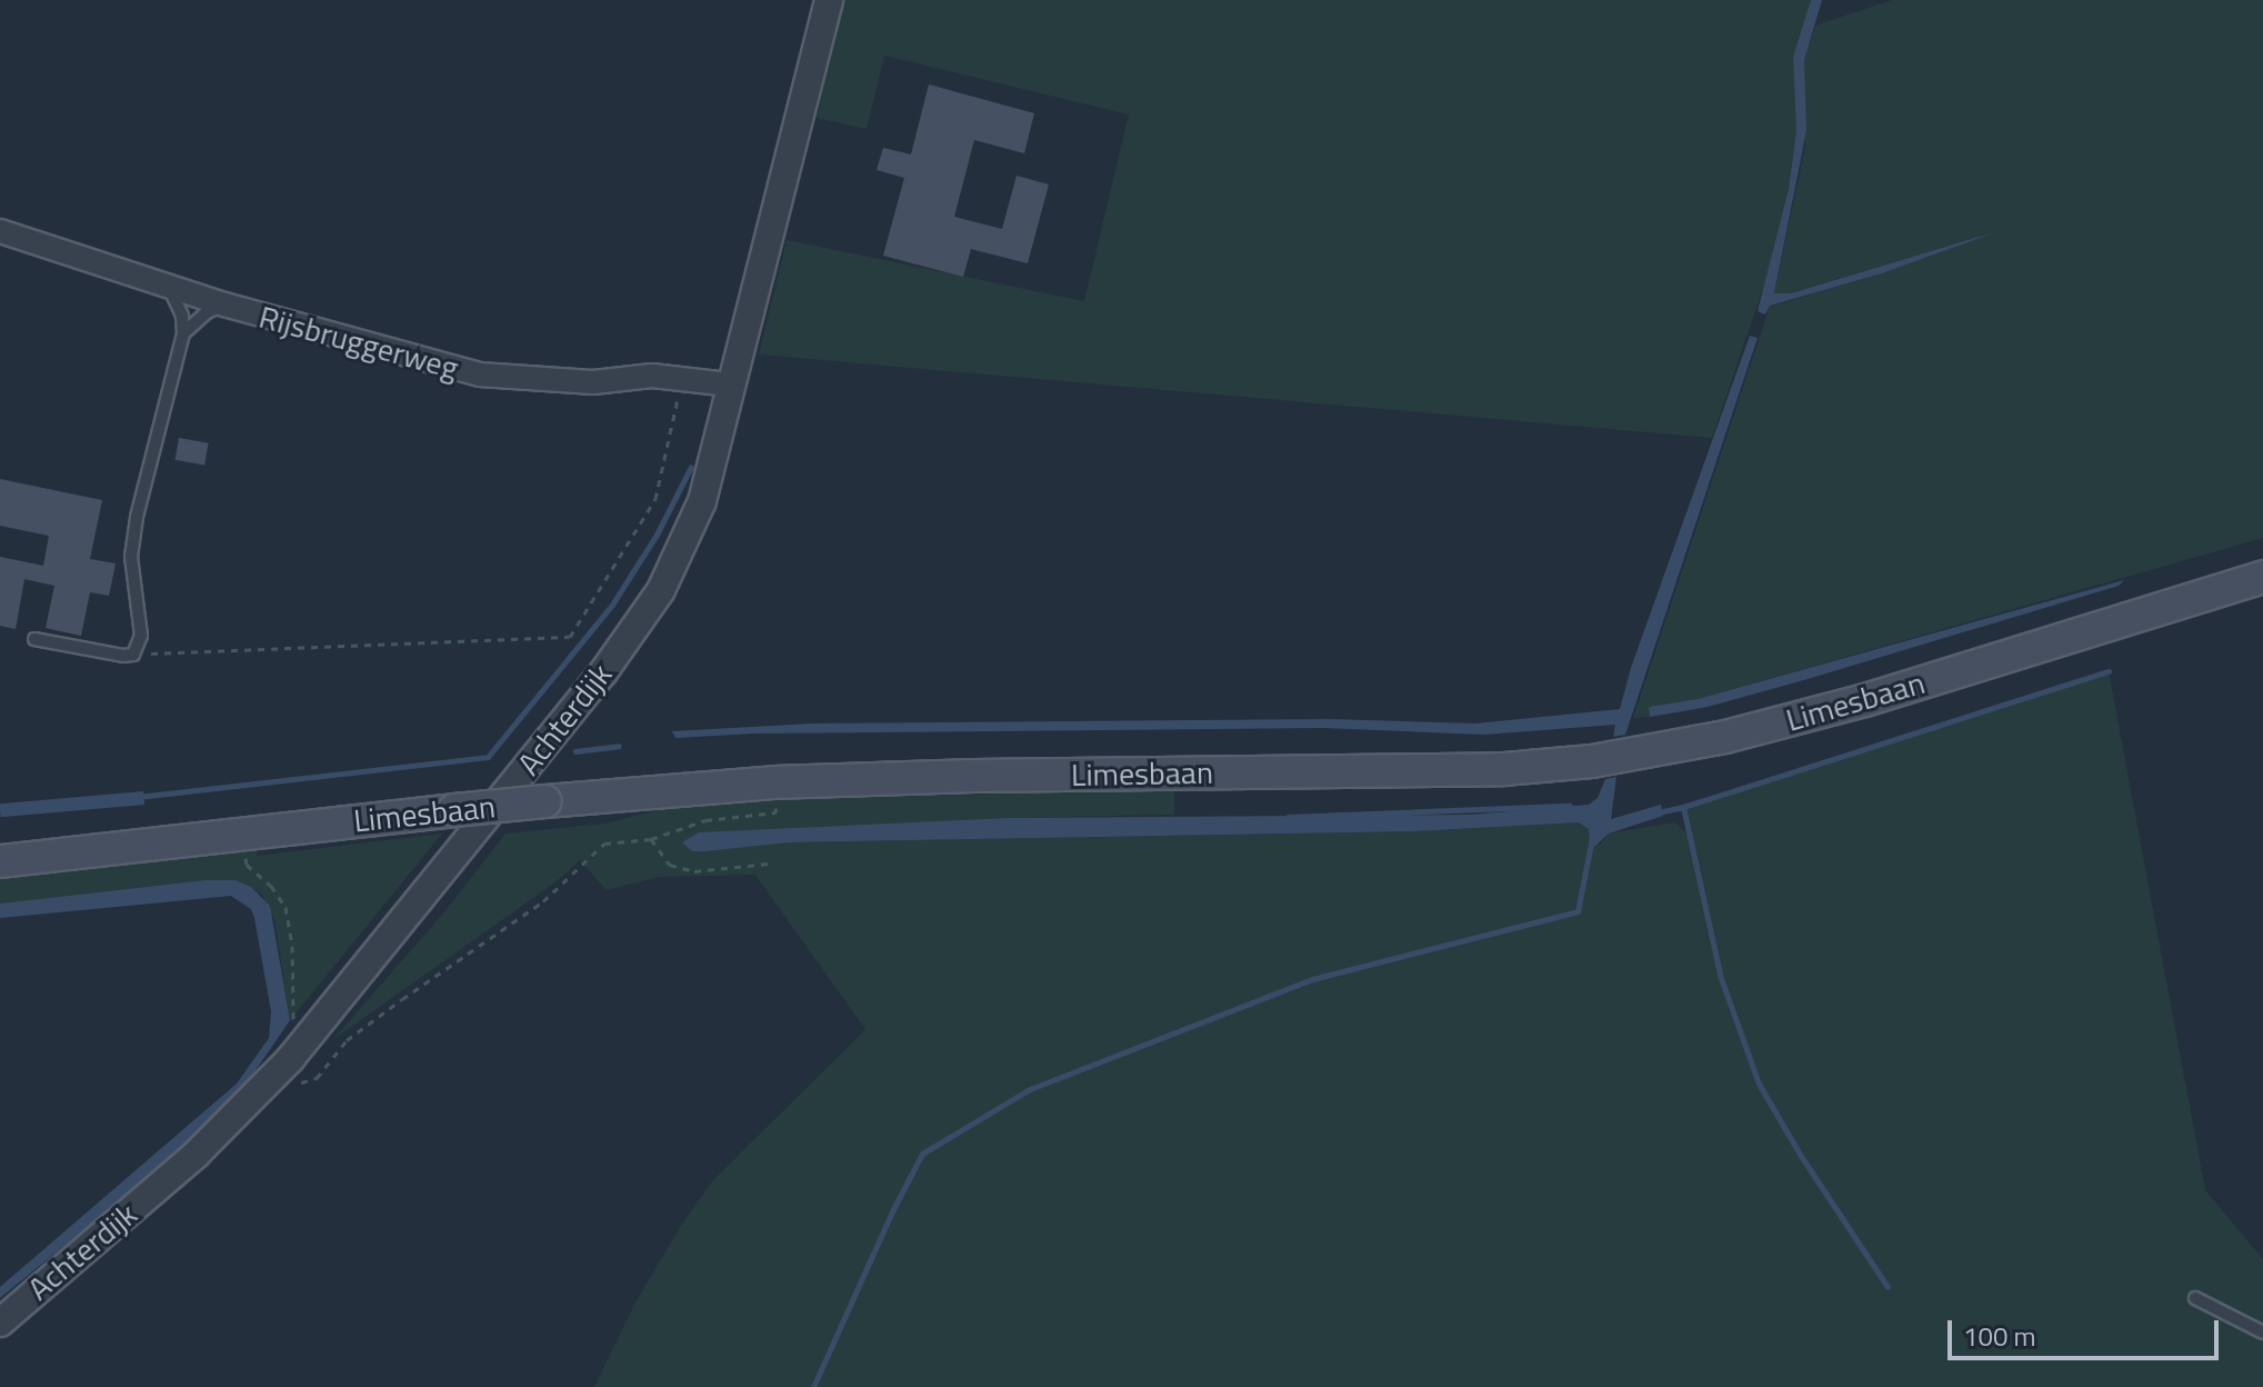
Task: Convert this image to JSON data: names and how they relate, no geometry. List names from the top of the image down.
{
  "streets": {
    "main road": ["Limesbaan"],
    "street": ["Rijsbruggerweg", "Achterdijk"]
  },
  "crossings": [
    ["Rijsbruggerweg", "Achterdijk"]
  ],
  "scale_bar": "100 m"
}
